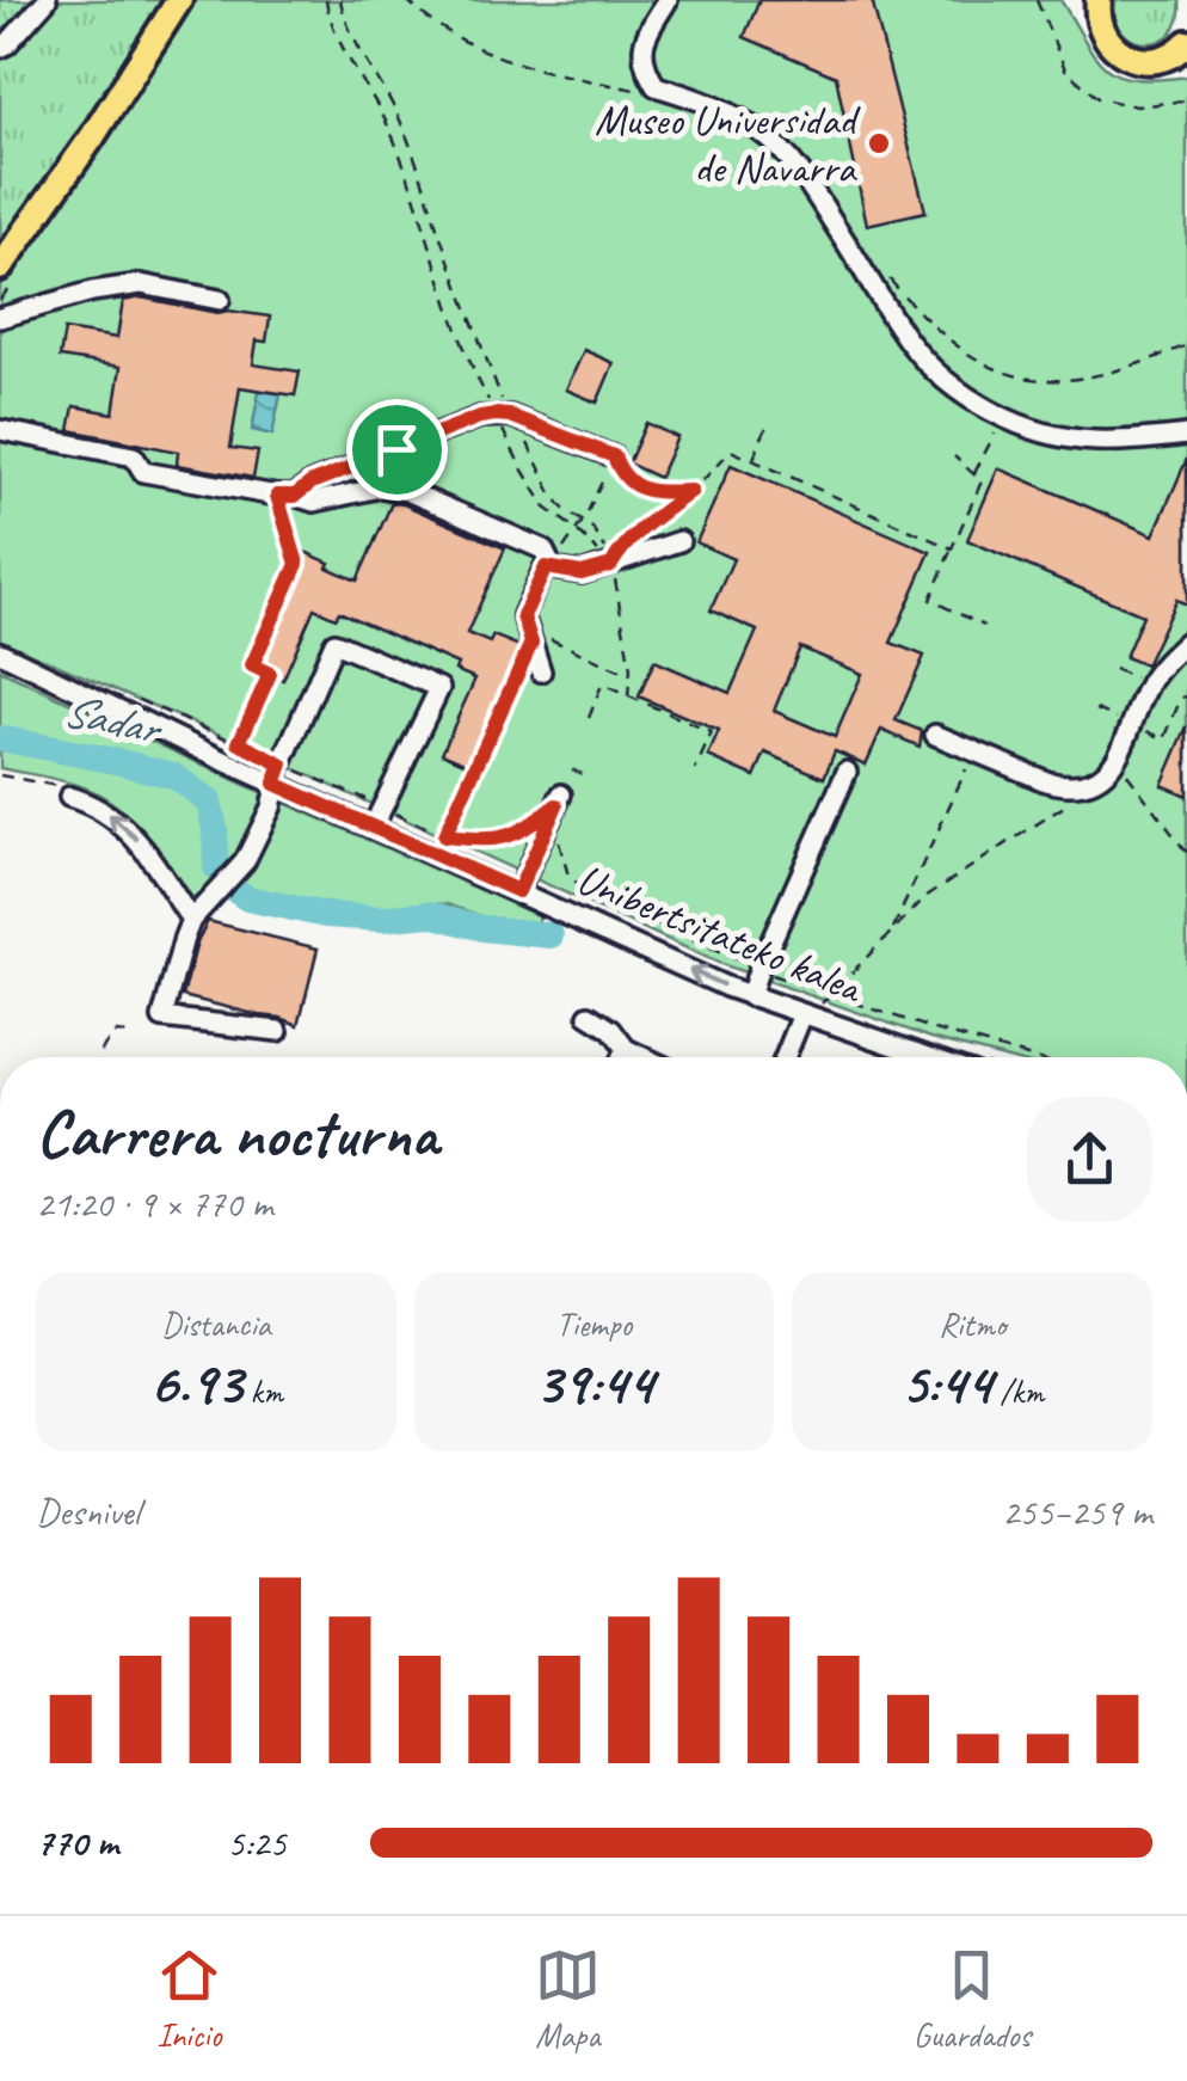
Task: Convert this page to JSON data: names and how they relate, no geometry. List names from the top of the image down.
{
  "streets": {
    "street": ["Unibertsitateko kalea"]
  },
  "water": ["Sadar"],
  "places": ["Museo Universidad de Navarra"],
  "page": {
    "heading": ["Carrera nocturna", "21:20 · 9 × 770 m"],
    "stats": [
      ["Distancia", "6.93 km"],
      ["Tiempo", "39:44"],
      ["Ritmo", "5:44 /km"]
    ],
    "chart": ["Desnivel", "255–259 m"],
    "list": [
      {
        "name": "770 m",
        "note": "5:25"
      }
    ],
    "tabs": ["Inicio", "Mapa", "Guardados"]
  }
}
